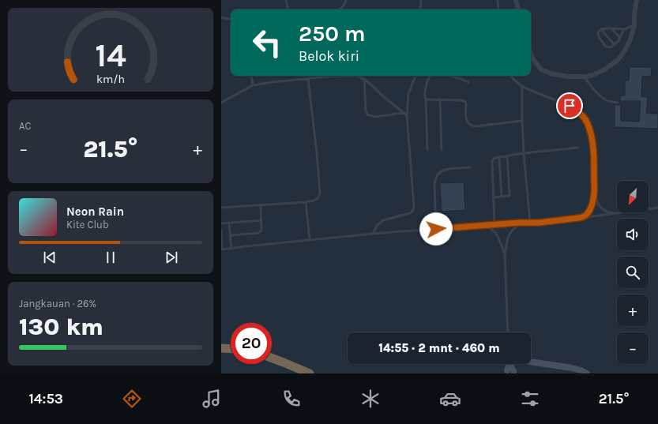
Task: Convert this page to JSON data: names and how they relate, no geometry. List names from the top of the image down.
{
  "north": "bottom left",
  "page": {
    "turn": ["250 m", "Belok kiri"],
    "tile": [
      "AC",
      ["Jangkauan · 26%", "130 km"]
    ],
    "heat": ["−", "21.5°", "+"],
    "map_buttons": ["+", "−"],
    "song": ["Neon Rain", "Kite Club"],
    "limit": "20",
    "trip": "14:55 · 2 mnt · 460 m",
    "tabs": ["14:53", "21.5°"],
    "gauge": ["14", "km/h"]
  }
}
